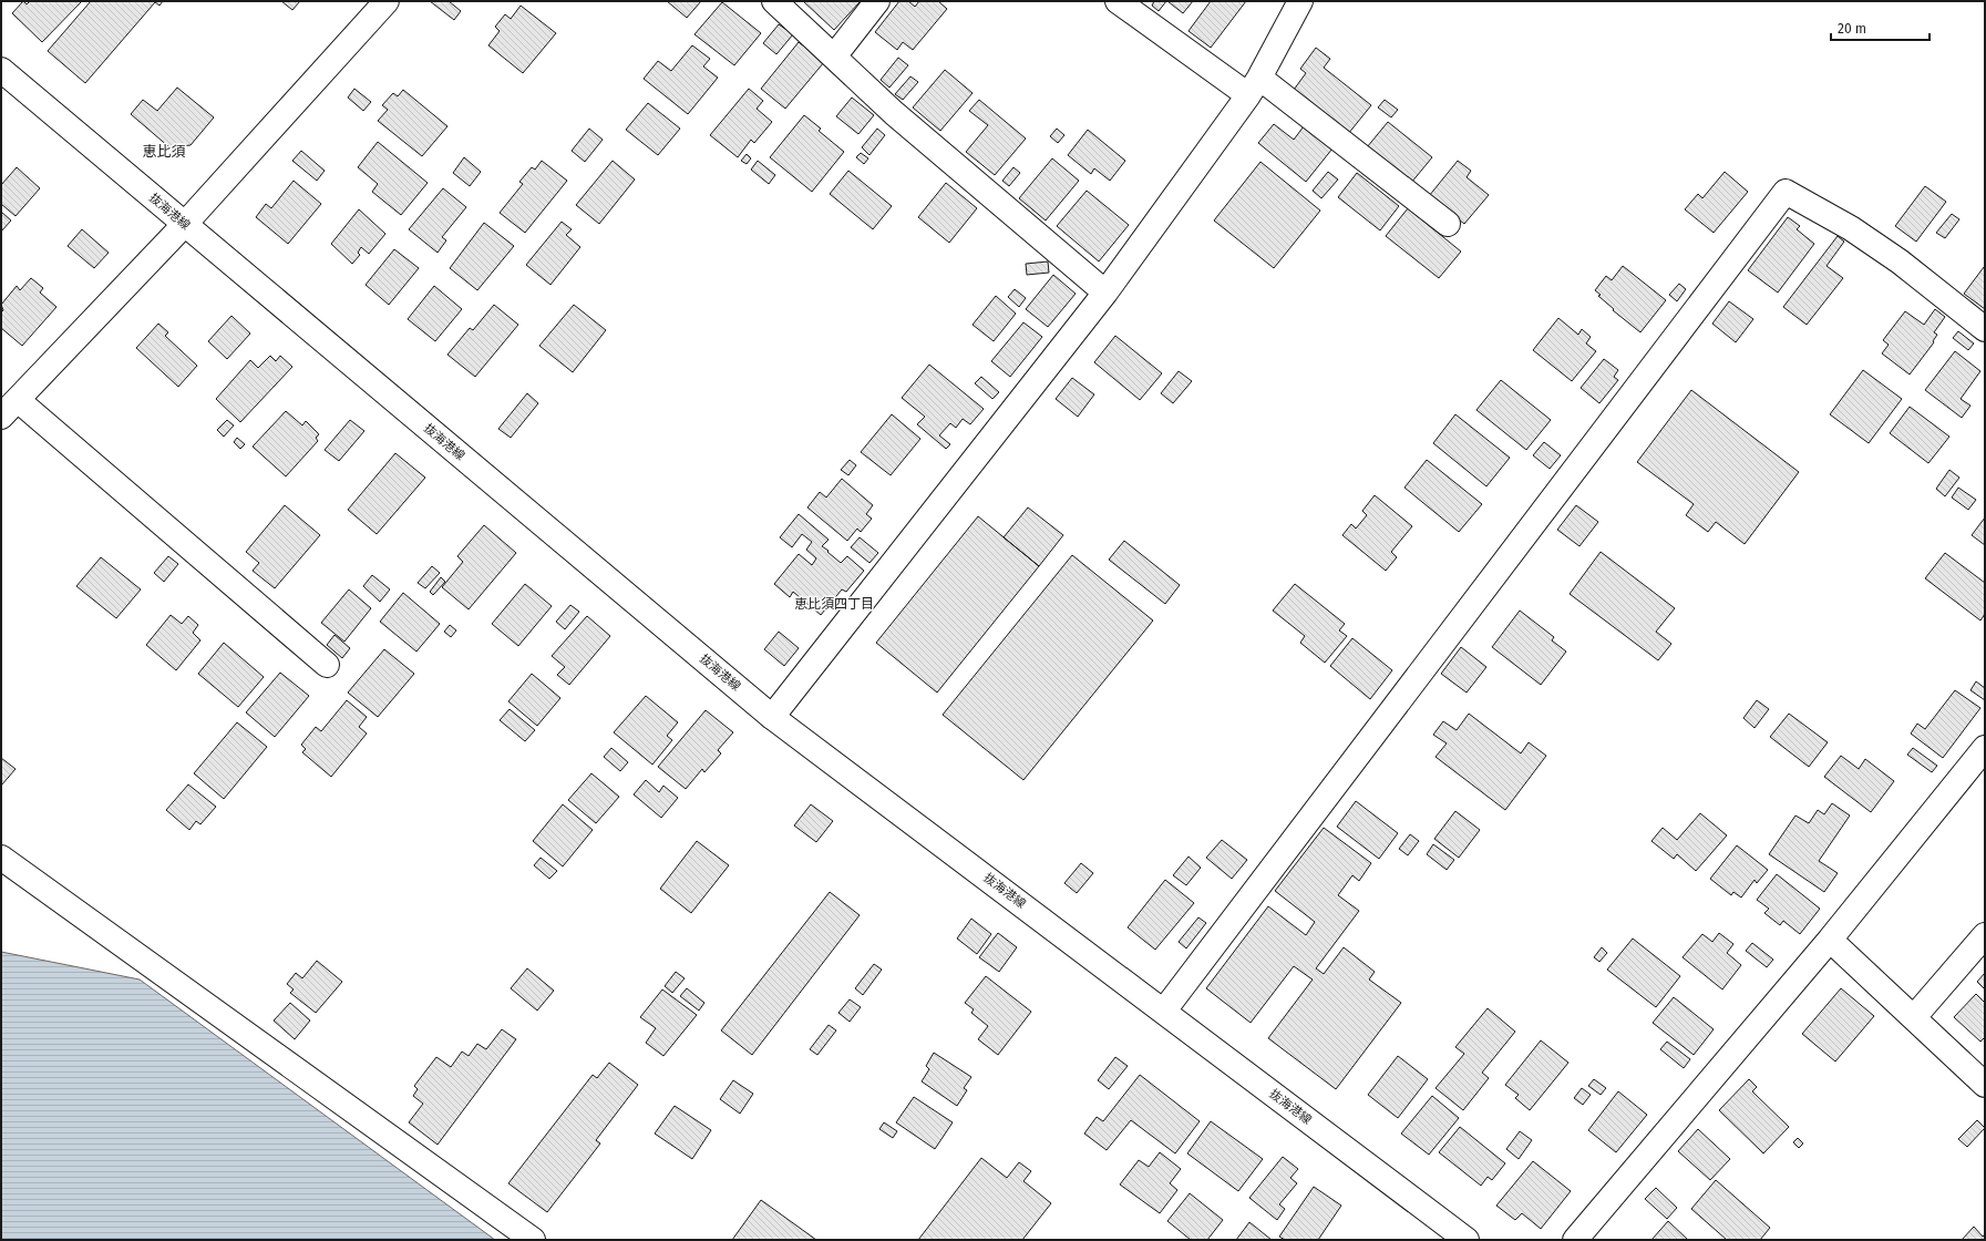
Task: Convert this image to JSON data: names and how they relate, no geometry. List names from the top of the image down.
{
  "streets": {
    "street": ["抜海港線"]
  },
  "districts": ["恵比須", "恵比須四丁目"],
  "scale_bar": "20 m"
}
